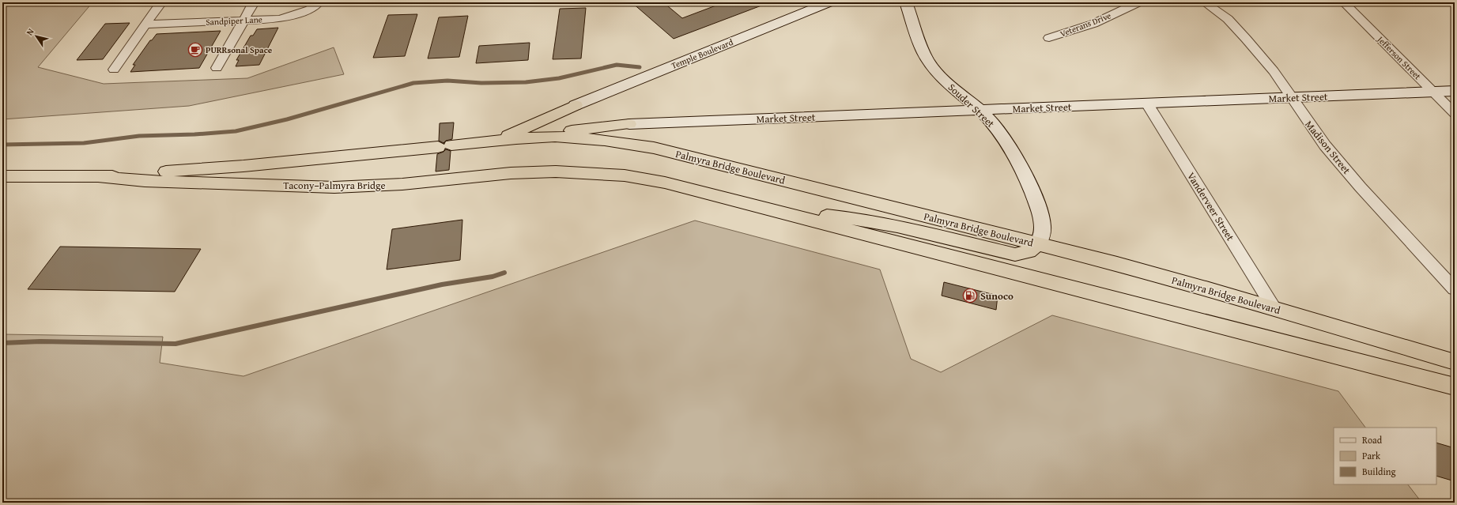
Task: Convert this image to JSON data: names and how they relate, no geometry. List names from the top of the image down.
{
  "streets": {
    "highway": ["Palmyra Bridge Boulevard", "Tacony–Palmyra Bridge"],
    "street": [
      "Sandpiper Lane",
      "Veterans Drive",
      "Temple Boulevard",
      "Jefferson Street",
      "Market Street",
      "Souder Street",
      "Madison Street",
      "Vanderveer Street"
    ]
  },
  "crossings": [
    ["Jefferson Street", "Market Street"],
    ["Market Street", "Souder Street"],
    ["Market Street", "Madison Street"],
    ["Market Street", "Vanderveer Street"],
    ["Souder Street", "Palmyra Bridge Boulevard"],
    ["Palmyra Bridge Boulevard", "Tacony–Palmyra Bridge"],
    ["Palmyra Bridge Boulevard", "Vanderveer Street"]
  ],
  "places": {
    "cafe": ["PURRsonal Space"],
    "fuel station": ["Sunoco"]
  },
  "legend": ["Road", "Park", "Building"],
  "north": "top left"
}
